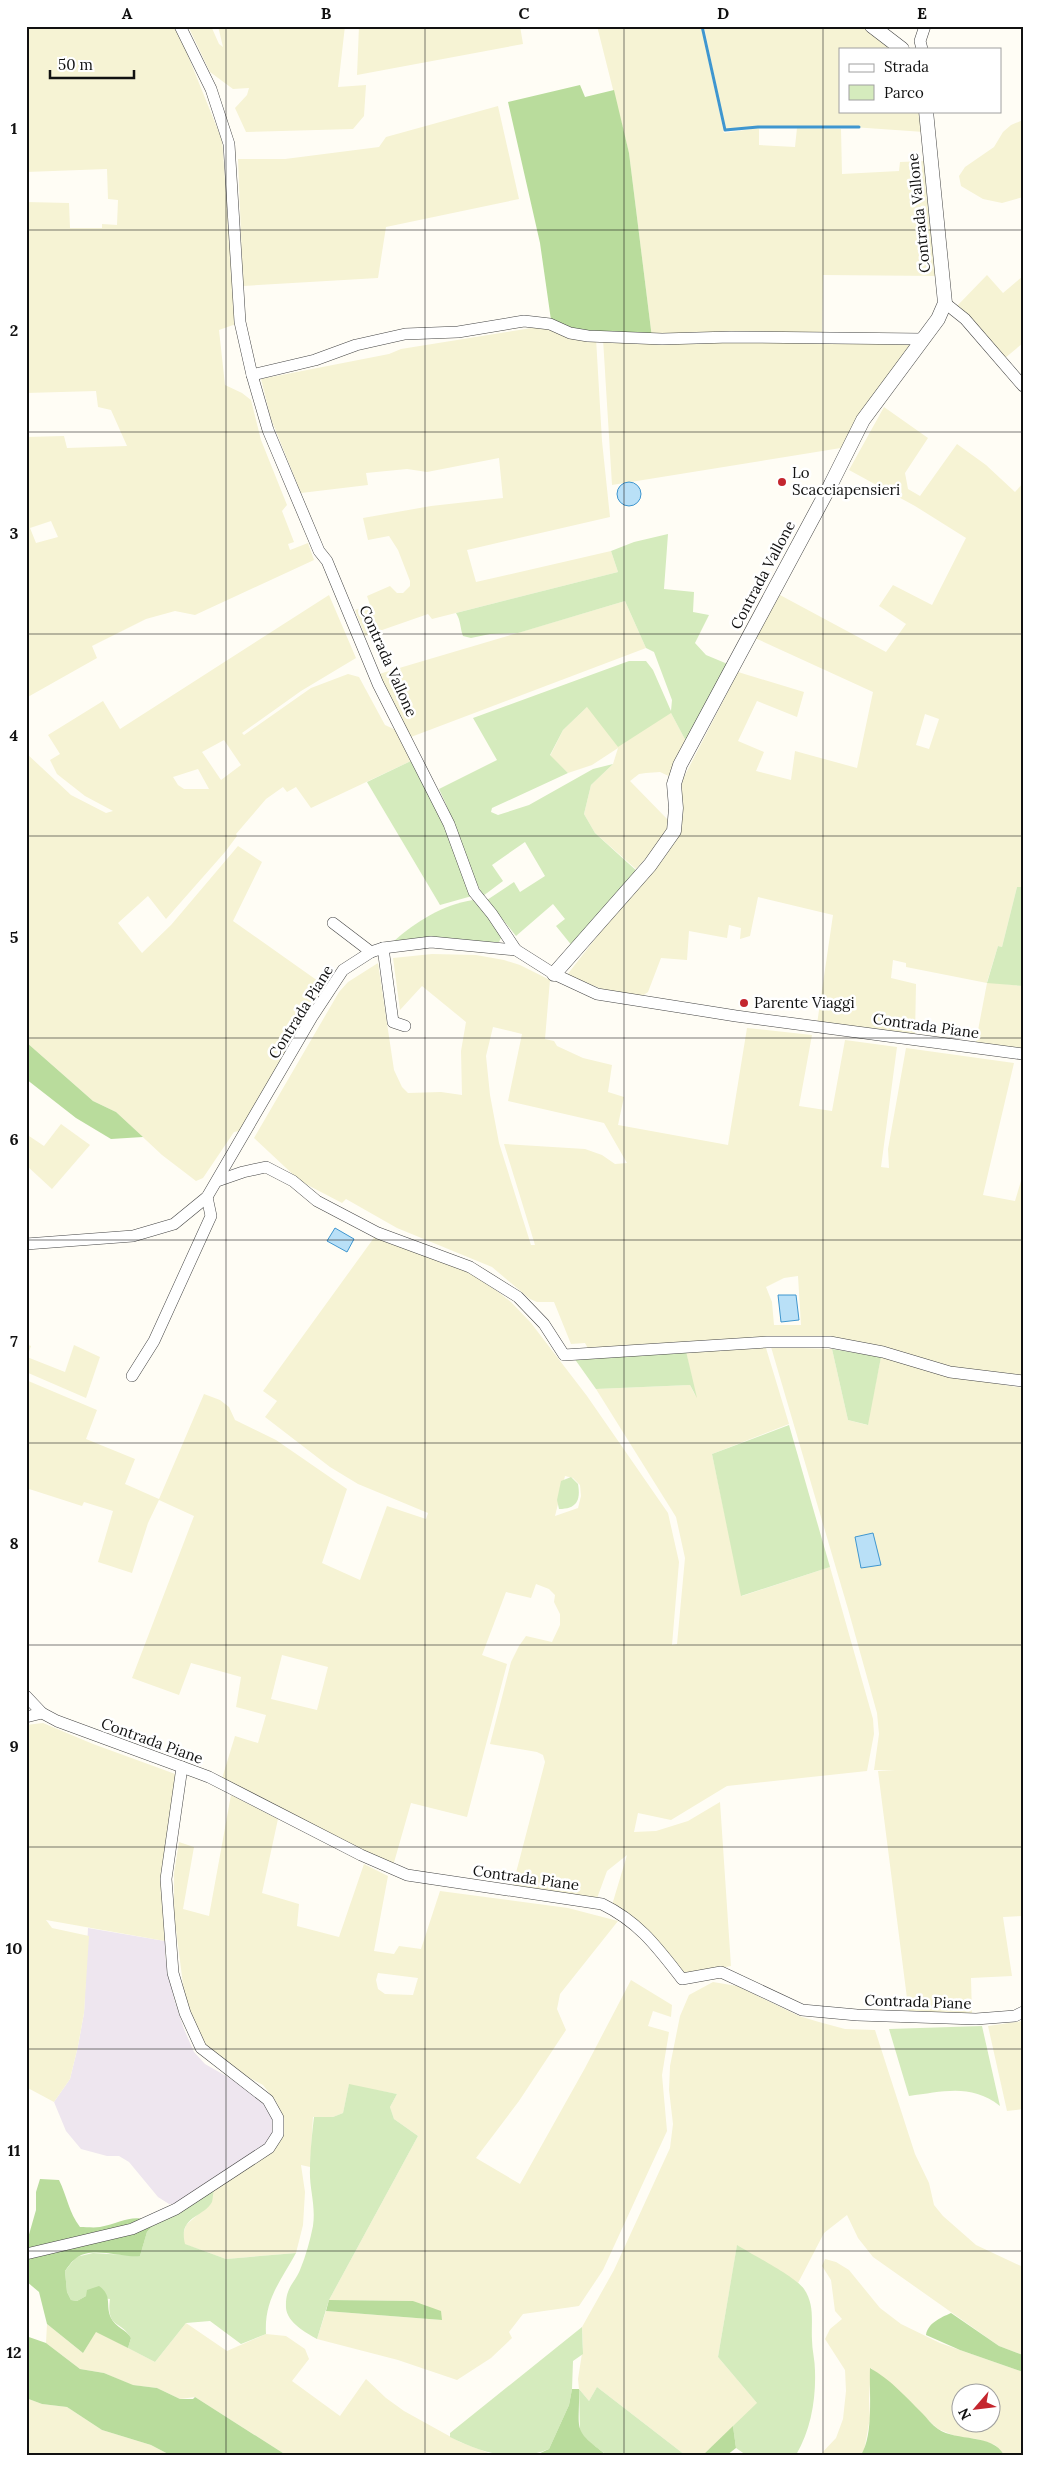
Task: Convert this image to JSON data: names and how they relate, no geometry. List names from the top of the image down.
{
  "streets": {
    "street": ["Contrada Vallone", "Contrada Piane"]
  },
  "crossings": [
    ["Contrada Vallone", "Contrada Piane"]
  ],
  "places": ["Lo Scacciapensieri", "Parente Viaggi"],
  "legend": ["Strada", "Parco"],
  "scale_bar": "50 m",
  "north": "bottom left",
  "grid": {
    "columns": [
      "A",
      "B",
      "C",
      "D",
      "E"
    ],
    "rows": [
      "1",
      "2",
      "3",
      "4",
      "5",
      "6",
      "7",
      "8",
      "9",
      "10",
      "11",
      "12"
    ]
  }
}
